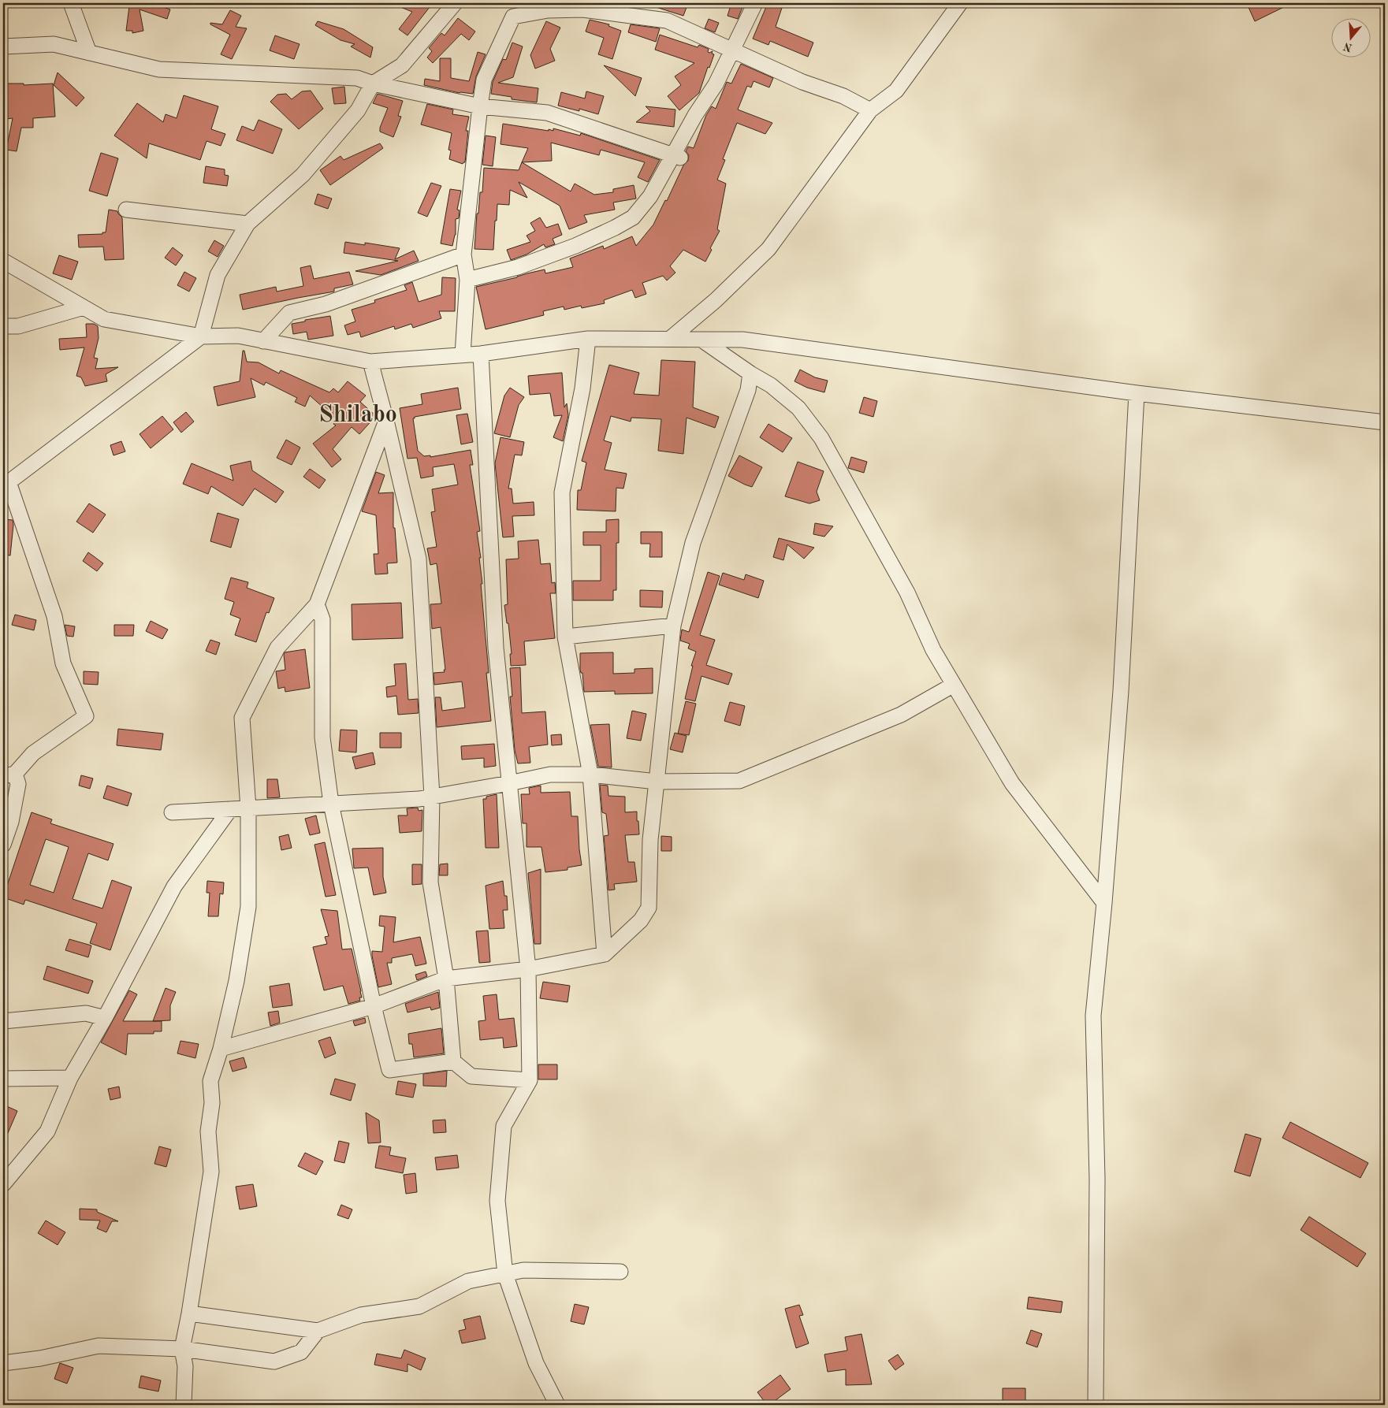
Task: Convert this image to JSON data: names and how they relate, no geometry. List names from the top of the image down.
{
  "districts": ["Shilabo"],
  "north": "bottom"
}
